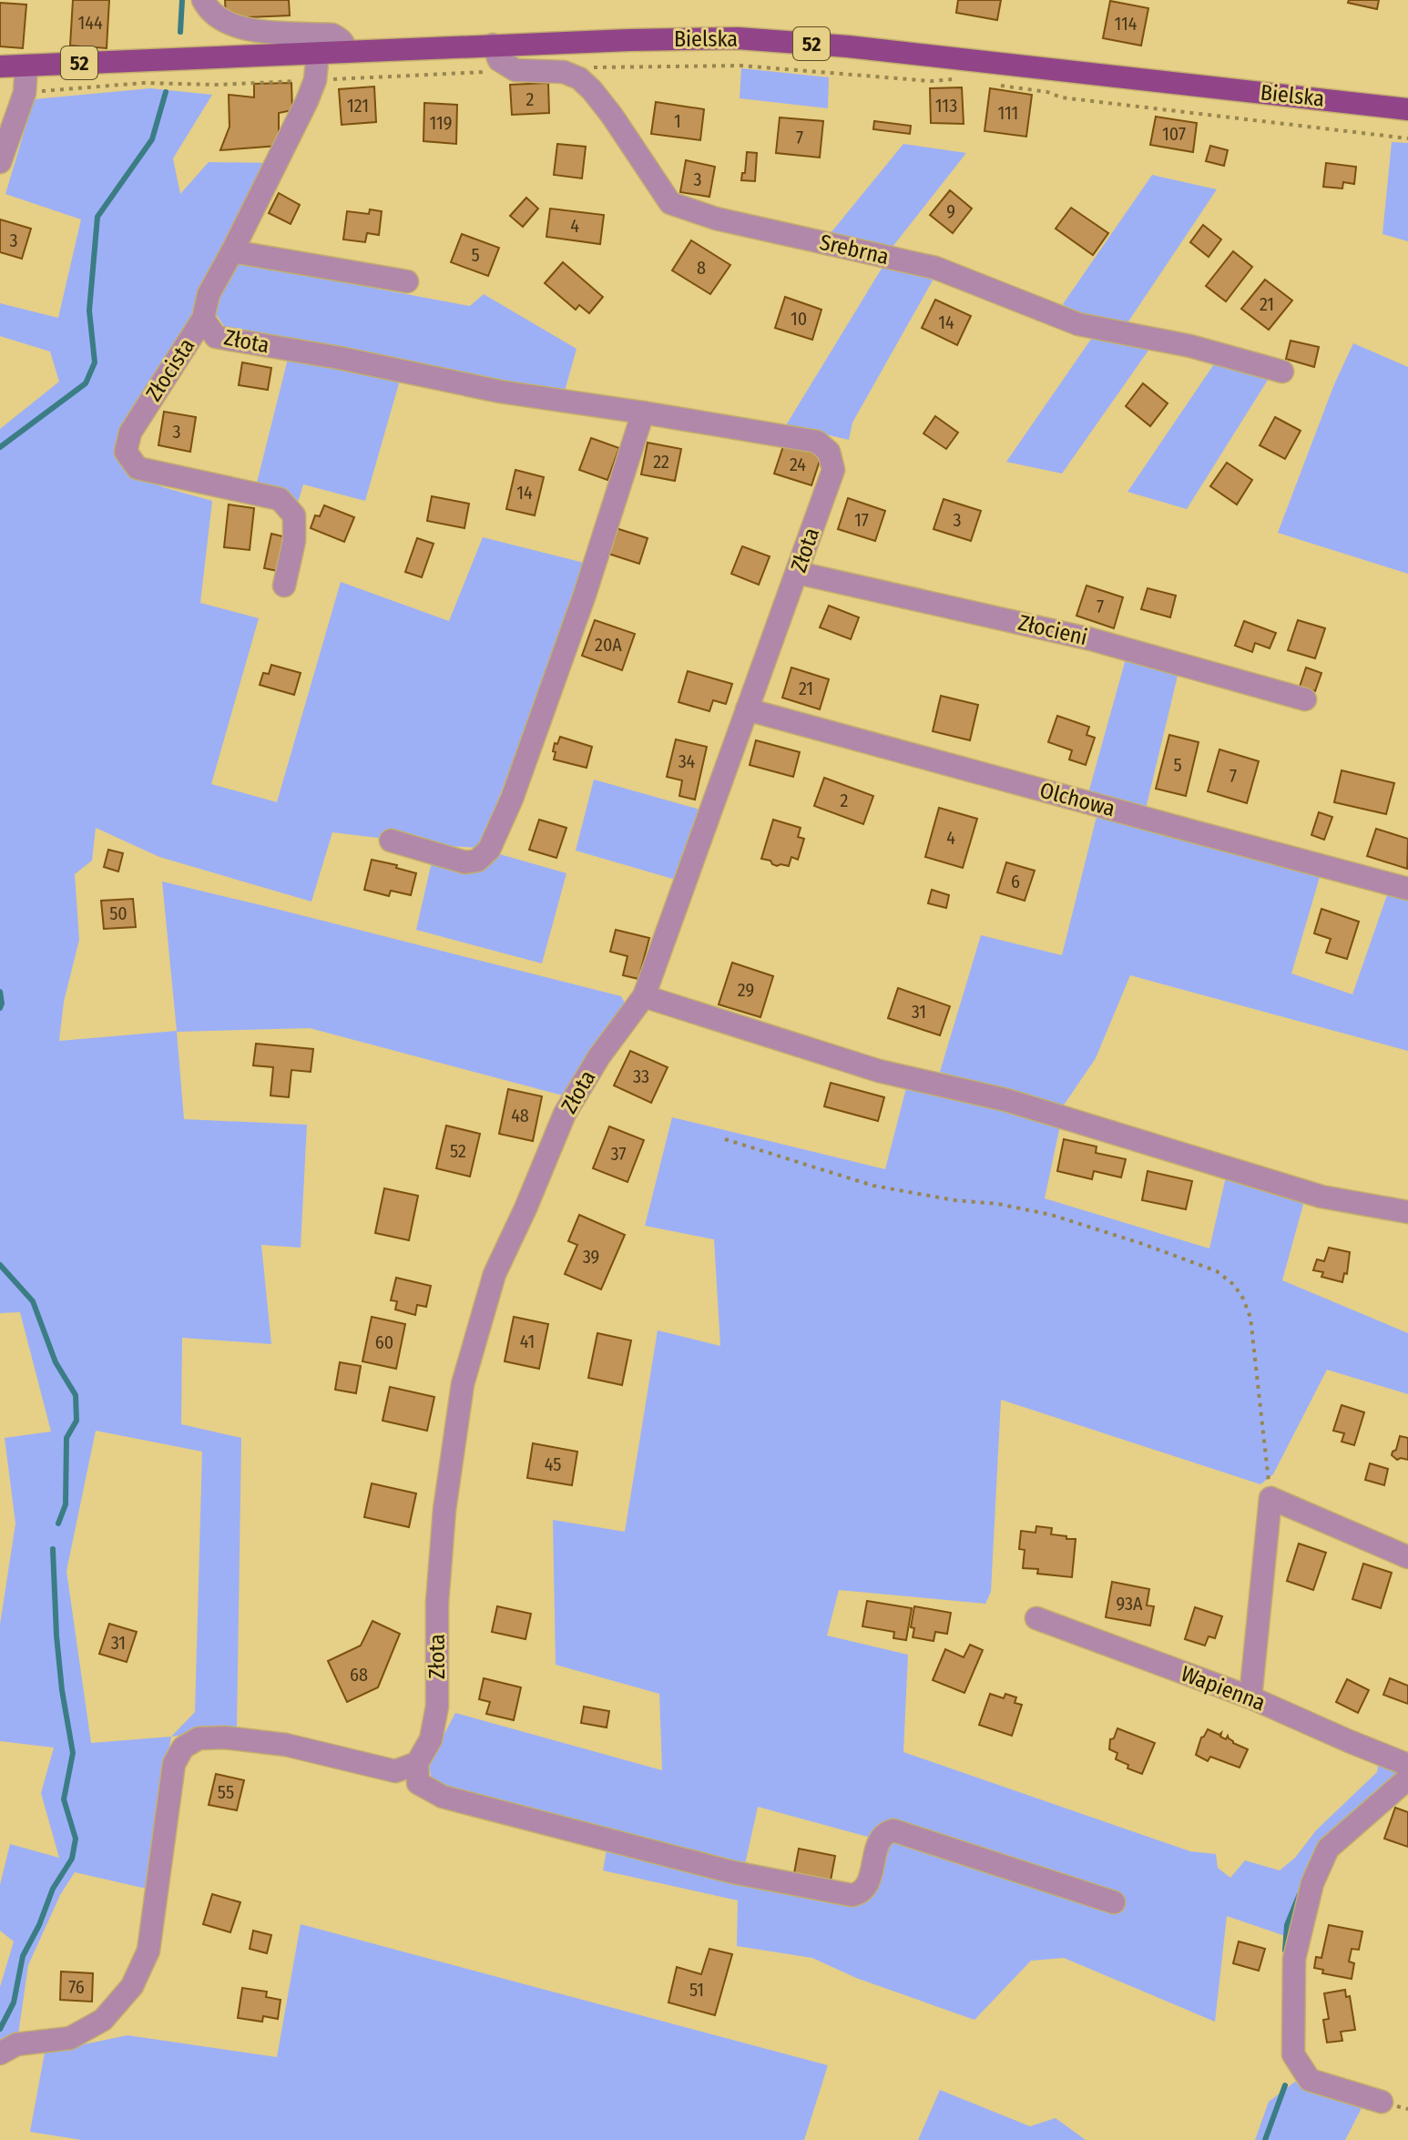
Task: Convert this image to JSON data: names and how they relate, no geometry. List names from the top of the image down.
{
  "streets": {
    "main road": ["Bielska", "52"],
    "street": [
      "Srebrna",
      "Złota",
      "Złocista",
      "Złocieni",
      "Olchowa",
      "Wapienna"
    ]
  },
  "crossings": [
    ["Bielska", "Złocista"],
    ["Złota", "Złocista"],
    ["Złota", "Złocieni"],
    ["Złota", "Olchowa"]
  ],
  "house_numbers": [
    "144",
    "114",
    "2",
    "121",
    "113",
    "111",
    "1",
    "119",
    "107",
    "7",
    "3",
    "9",
    "4",
    "3",
    "5",
    "8",
    "21",
    "10",
    "14",
    "3",
    "22",
    "24",
    "14",
    "17",
    "3",
    "7",
    "20A",
    "21",
    "34",
    "5",
    "7",
    "2",
    "4",
    "6",
    "50",
    "29",
    "31",
    "33",
    "48",
    "52",
    "37",
    "39",
    "41",
    "60",
    "45",
    "93A",
    "31",
    "68",
    "55",
    "76",
    "51"
  ]
}
